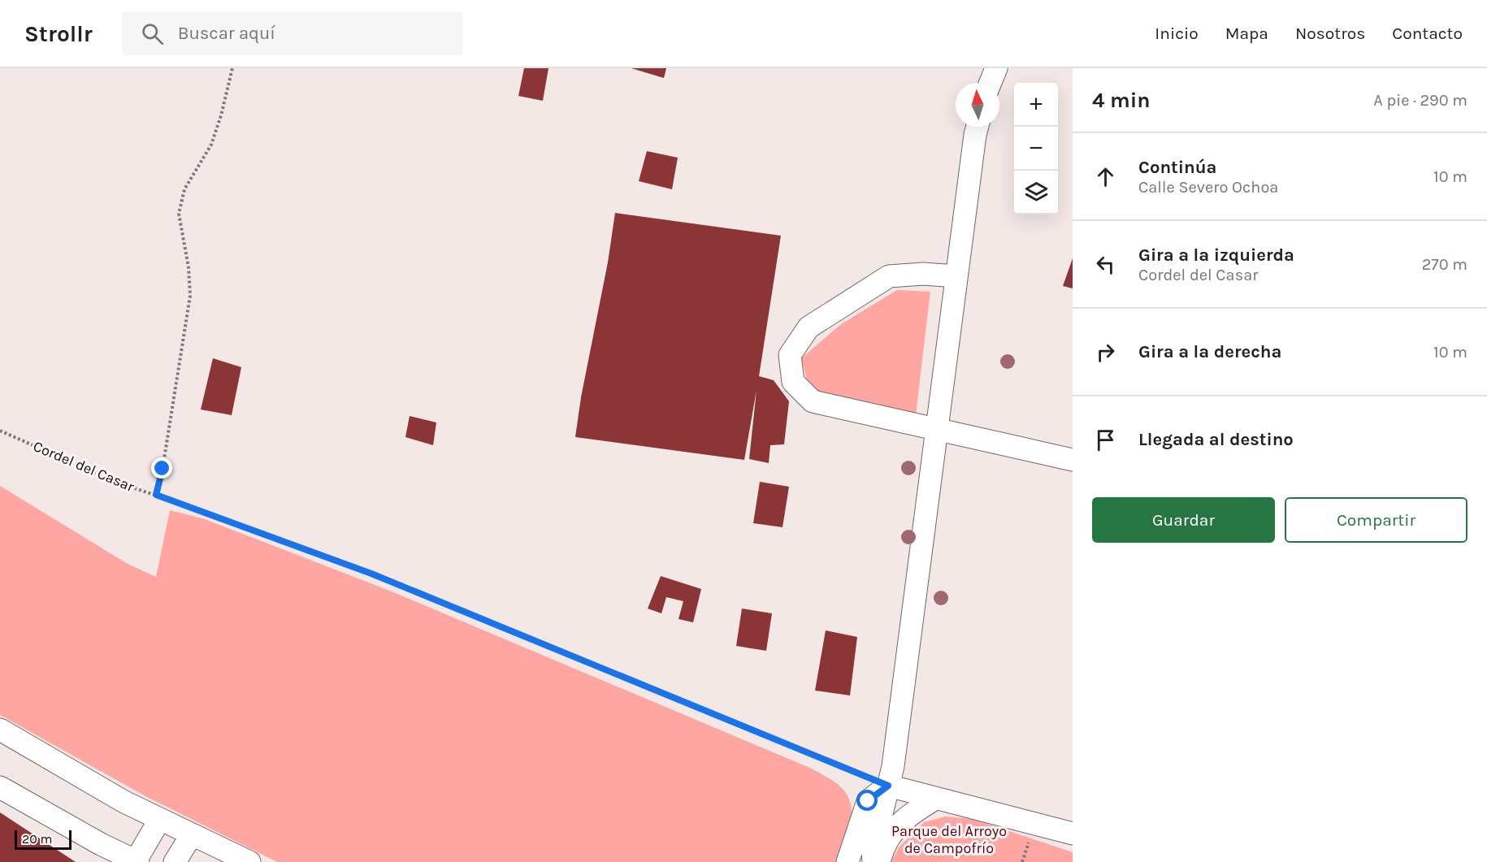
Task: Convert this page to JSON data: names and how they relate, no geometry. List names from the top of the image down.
{
  "streets": {
    "path": ["Cordel del Casar"]
  },
  "parks": ["Parque del Arroyo de Campofrío"],
  "scale_bar": "20 m",
  "north": "top",
  "page": {
    "header": "Strollr",
    "search": "Buscar aquí",
    "nav": [
      "Inicio",
      "Mapa",
      "Nosotros",
      "Contacto"
    ],
    "heading": ["4 min", "A pie · 290 m"],
    "map_buttons": ["+", "−"],
    "list": [
      ["Continúa", "Calle Severo Ochoa", "10 m"],
      ["Gira a la izquierda", "Cordel del Casar", "270 m"],
      ["Gira a la derecha", "10 m"],
      "Llegada al destino"
    ],
    "buttons": ["Guardar", "Compartir"],
    "scale": "20 m"
  }
}
